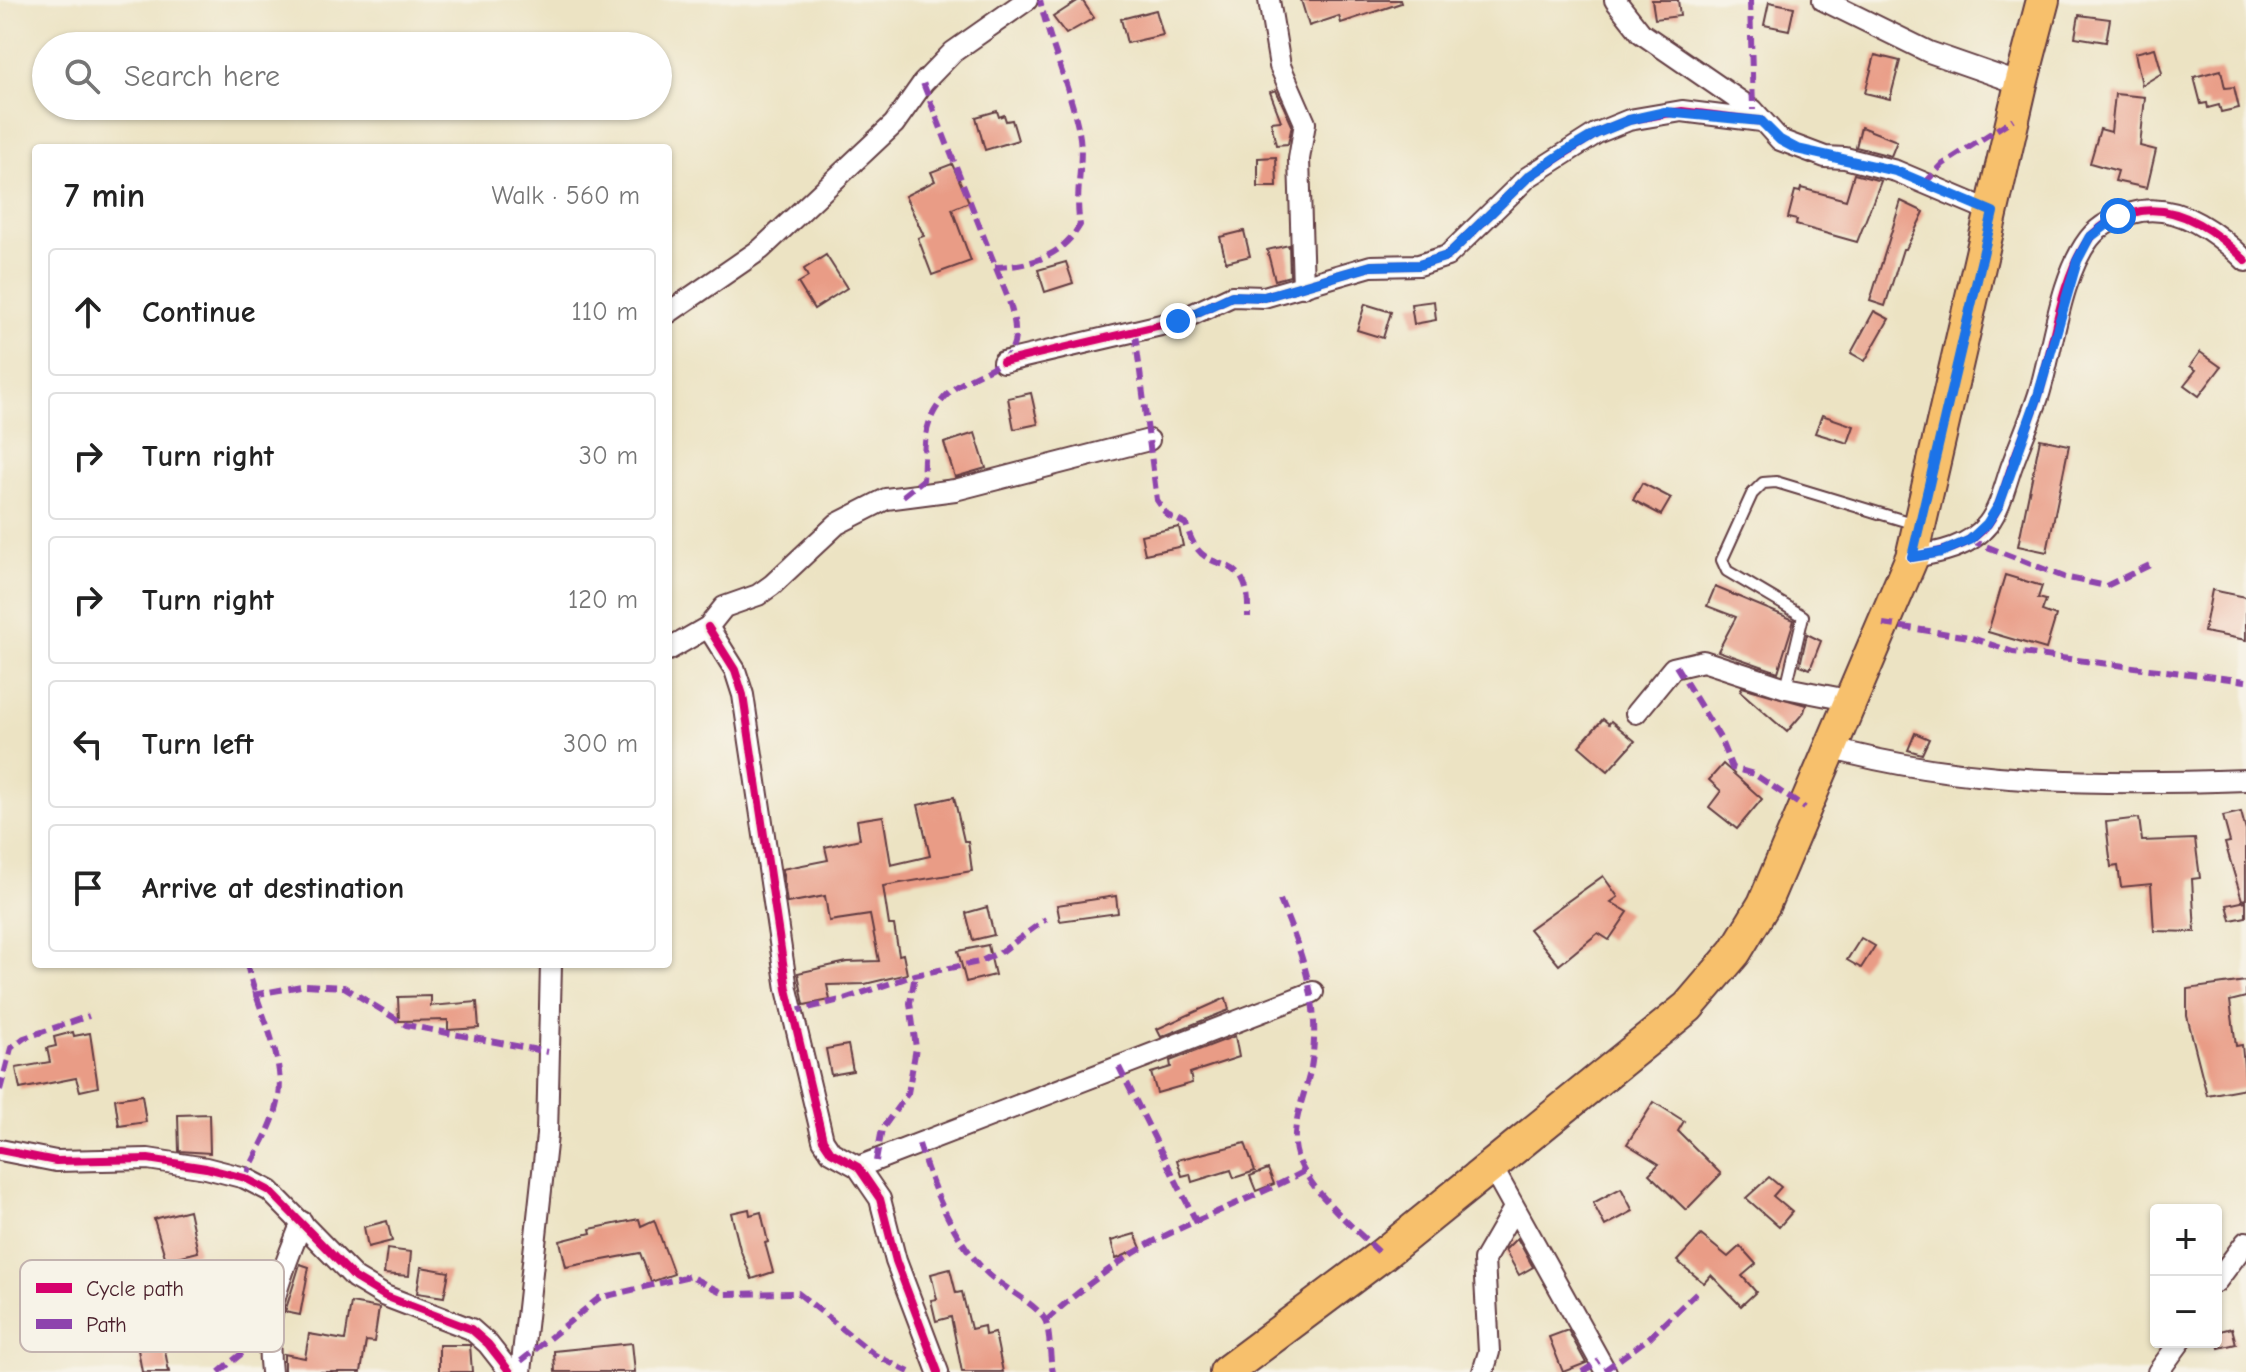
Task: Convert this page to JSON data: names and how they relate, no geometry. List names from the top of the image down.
{
  "legend": ["Cycle path", "Path"],
  "page": {
    "search": "Search here",
    "heading": ["7 min", "Walk · 560 m"],
    "list": [
      ["Continue", "110 m"],
      ["Turn right", "30 m"],
      ["Turn right", "120 m"],
      ["Turn left", "300 m"],
      "Arrive at destination"
    ],
    "map_buttons": ["+", "−"]
  }
}
